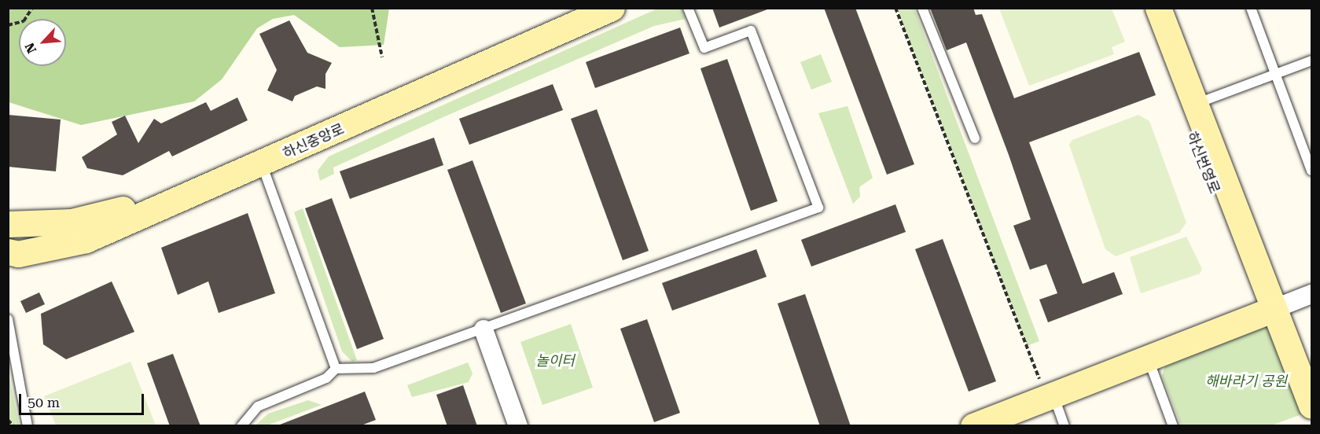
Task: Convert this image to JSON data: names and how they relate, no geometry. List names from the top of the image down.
{
  "streets": {
    "street": ["하신중앙로", "하신번영로"]
  },
  "parks": ["놀이터", "해바라기 공원"],
  "scale_bar": "50 m",
  "north": "bottom left"
}
